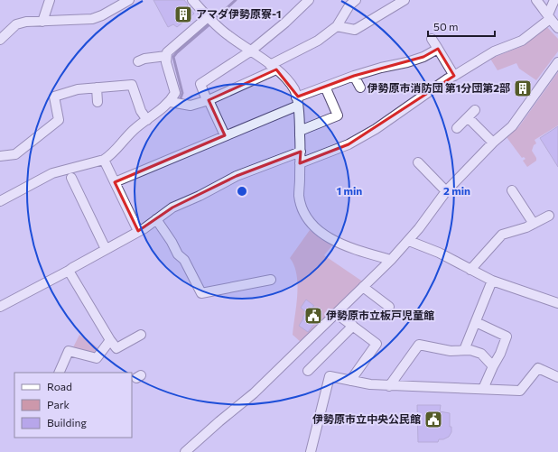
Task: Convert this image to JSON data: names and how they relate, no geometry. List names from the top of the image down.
{
  "places": {
    "building": ["アマダ伊勢原寮-1", "伊勢原市消防団 第1分団第2部"],
    "public building": ["伊勢原市立板戸児童館", "伊勢原市立中央公民館"]
  },
  "legend": ["Road", "Park", "Building"],
  "scale_bar": "50 m",
  "rings": ["1 min", "2 min"]
}
